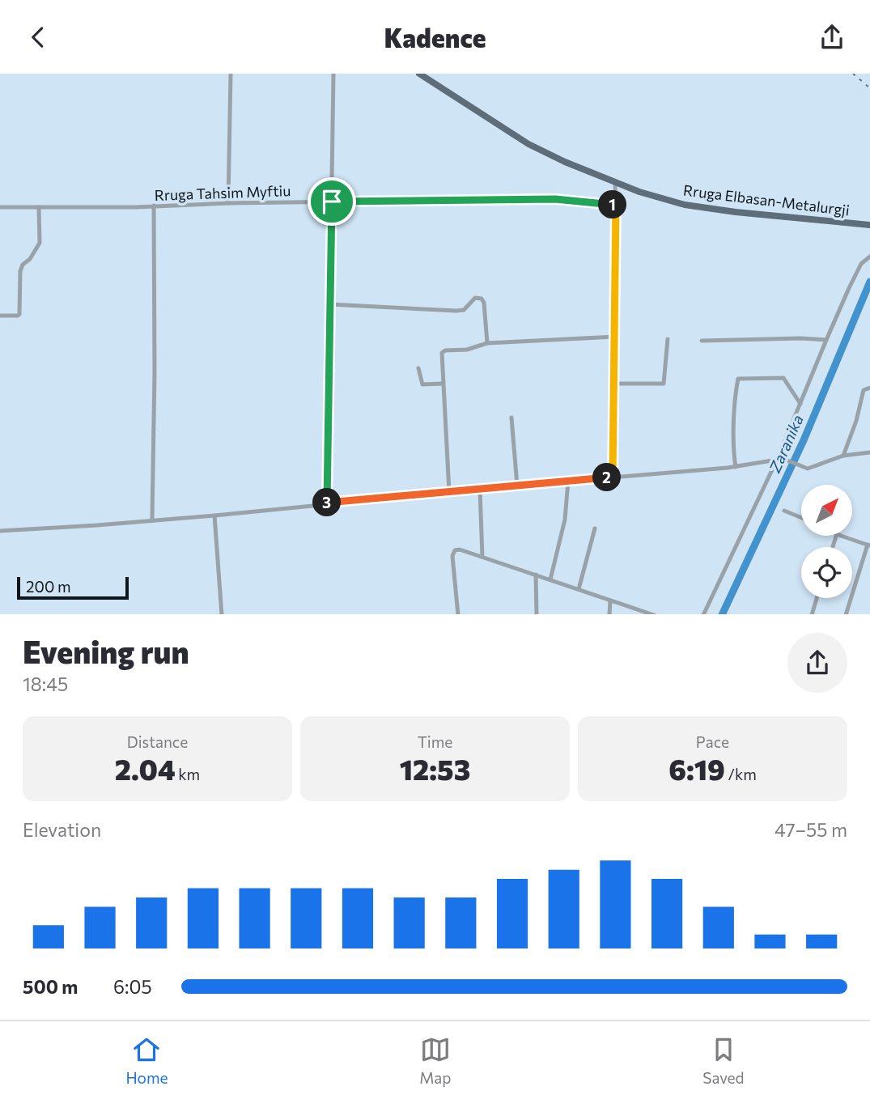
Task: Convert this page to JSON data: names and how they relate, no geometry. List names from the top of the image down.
{
  "streets": {
    "main road": ["Rruga Elbasan-Metalurgji"],
    "street": ["Rruga Tahsim Myftiu"]
  },
  "water": ["Zaranika"],
  "scale_bar": "200 m",
  "north": "top right",
  "page": {
    "header": "Kadence",
    "pins": ["1", "2", "3"],
    "scale": "200 m",
    "heading": ["Evening run", "18:45"],
    "stats": [
      ["Distance", "2.04 km"],
      ["Time", "12:53"],
      ["Pace", "6:19 /km"]
    ],
    "chart": ["Elevation", "47–55 m"],
    "list": [
      {
        "name": "500 m",
        "note": "6:05"
      }
    ],
    "tabs": ["Home", "Map", "Saved"]
  }
}
